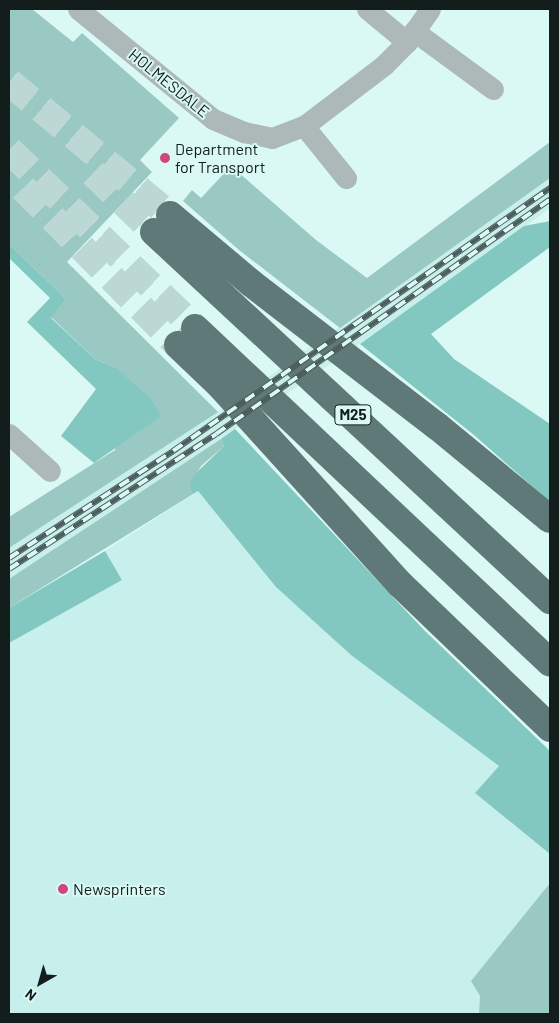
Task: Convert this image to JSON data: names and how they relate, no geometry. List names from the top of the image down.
{
  "streets": {
    "highway": ["M25"],
    "street": ["HOLMESDALE"]
  },
  "places": ["Department for Transport", "Newsprinters"],
  "north": "bottom left"
}
